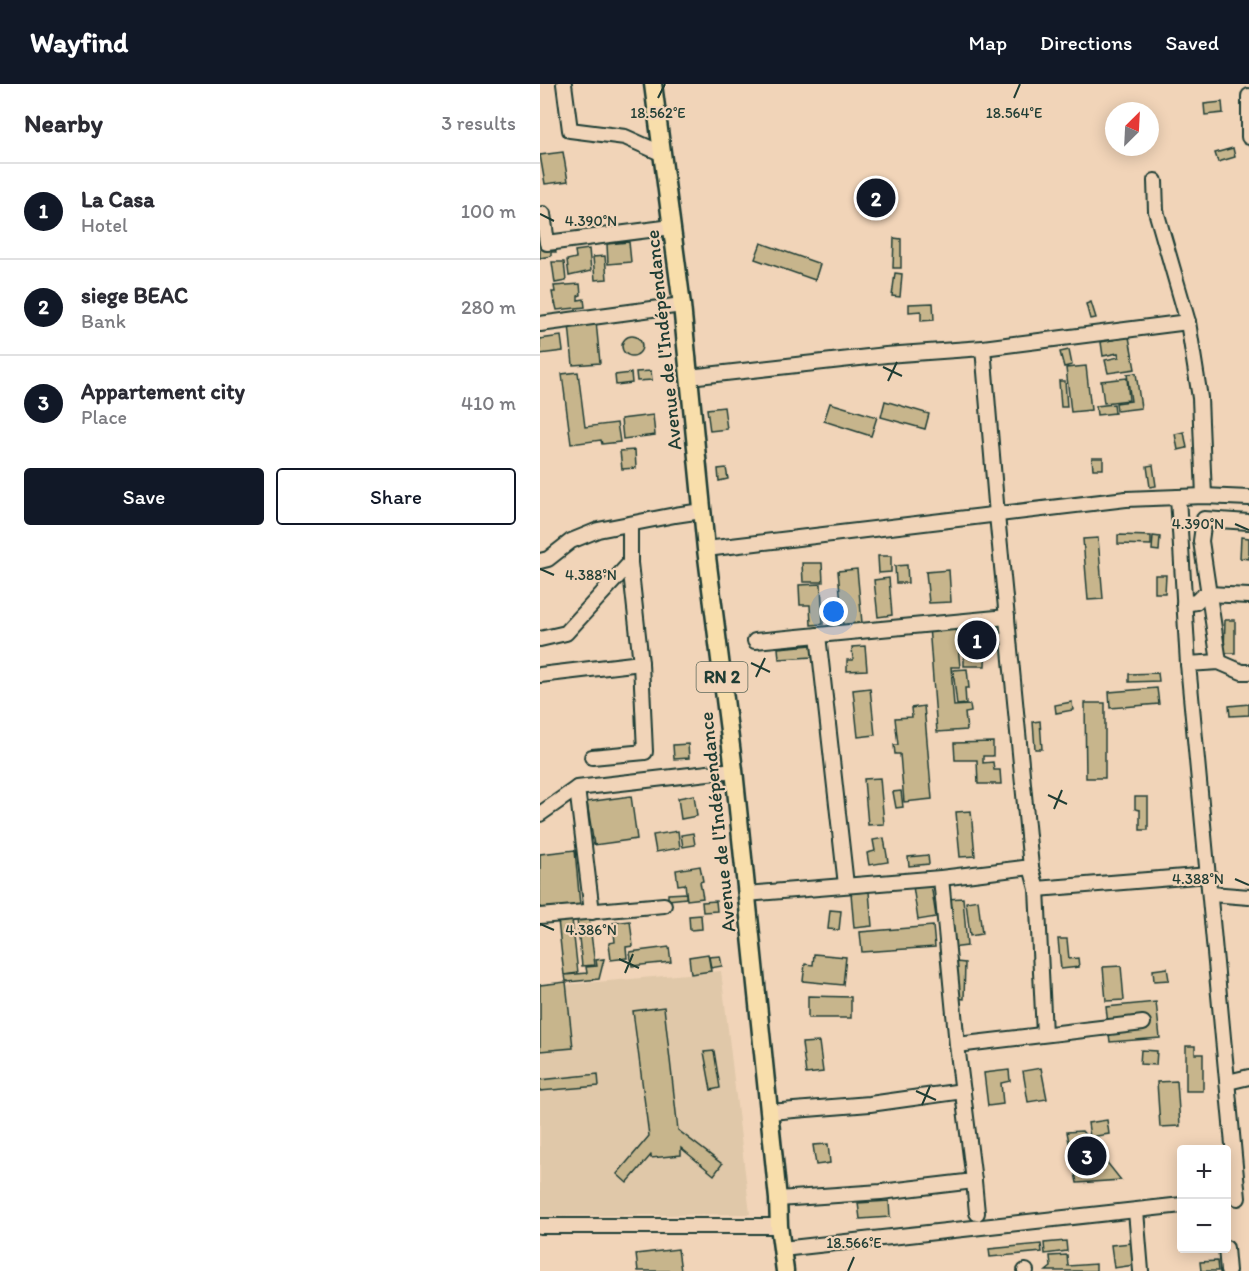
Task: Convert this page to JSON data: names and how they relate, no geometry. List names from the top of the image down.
{
  "streets": {
    "main road": ["Avenue de l'Indépendance", "RN 2"]
  },
  "north": "top right",
  "page": {
    "header": "Wayfind",
    "nav": ["Map", "Directions", "Saved"],
    "heading": ["Nearby", "3 results"],
    "list": [
      {
        "mark": "1",
        "name": "La Casa",
        "note": "Hotel",
        "value": "100 m"
      },
      {
        "mark": "2",
        "name": "siege BEAC",
        "note": "Bank",
        "value": "280 m"
      },
      {
        "mark": "3",
        "name": "Appartement city",
        "note": "Place",
        "value": "410 m"
      }
    ],
    "pins": ["2", "1", "3"],
    "buttons": ["Save", "Share"],
    "map_buttons": ["+", "−"]
  },
  "coordinates": [
    "18.564°E",
    "18.562°E",
    "4.390°N",
    "4.388°N",
    "4.386°N",
    "18.566°E"
  ]
}
